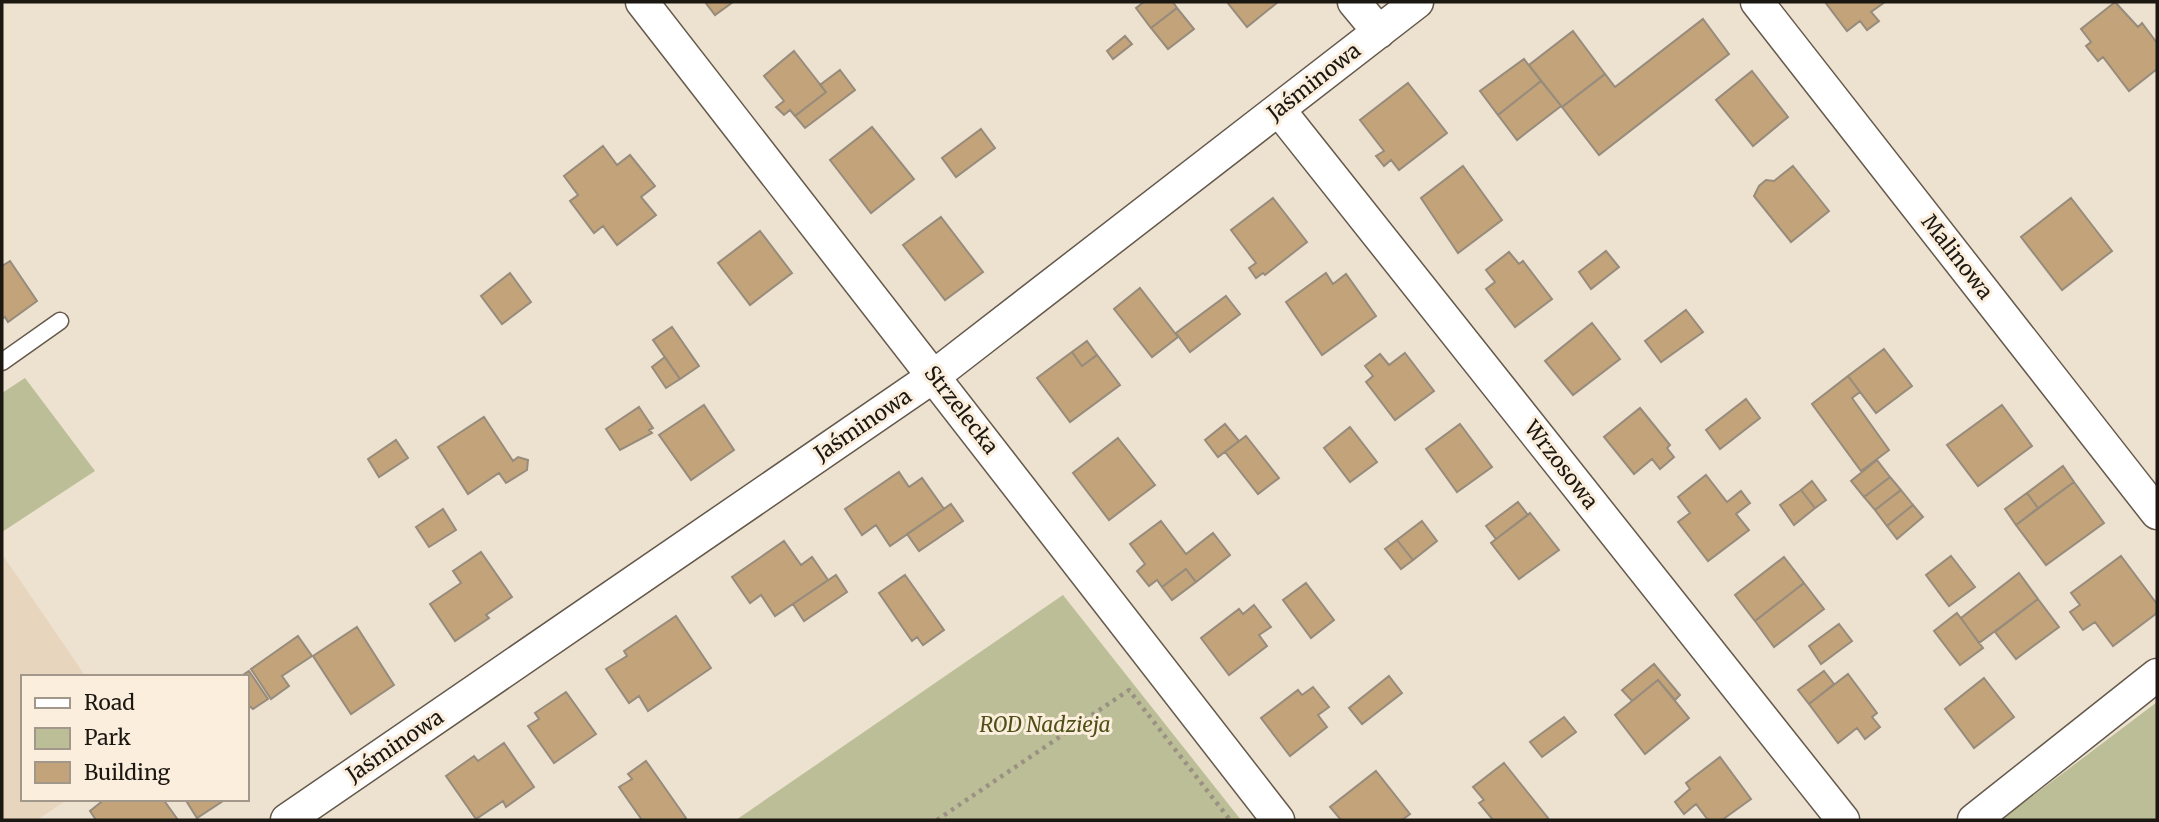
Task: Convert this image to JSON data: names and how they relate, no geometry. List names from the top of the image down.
{
  "streets": {
    "street": [
      "Jaśminowa",
      "Malinowa",
      "Strzelecka",
      "Wrzosowa"
    ]
  },
  "crossings": [
    ["Jaśminowa", "Strzelecka"],
    ["Jaśminowa", "Wrzosowa"]
  ],
  "parks": ["ROD Nadzieja"],
  "legend": ["Road", "Park", "Building"]
}
